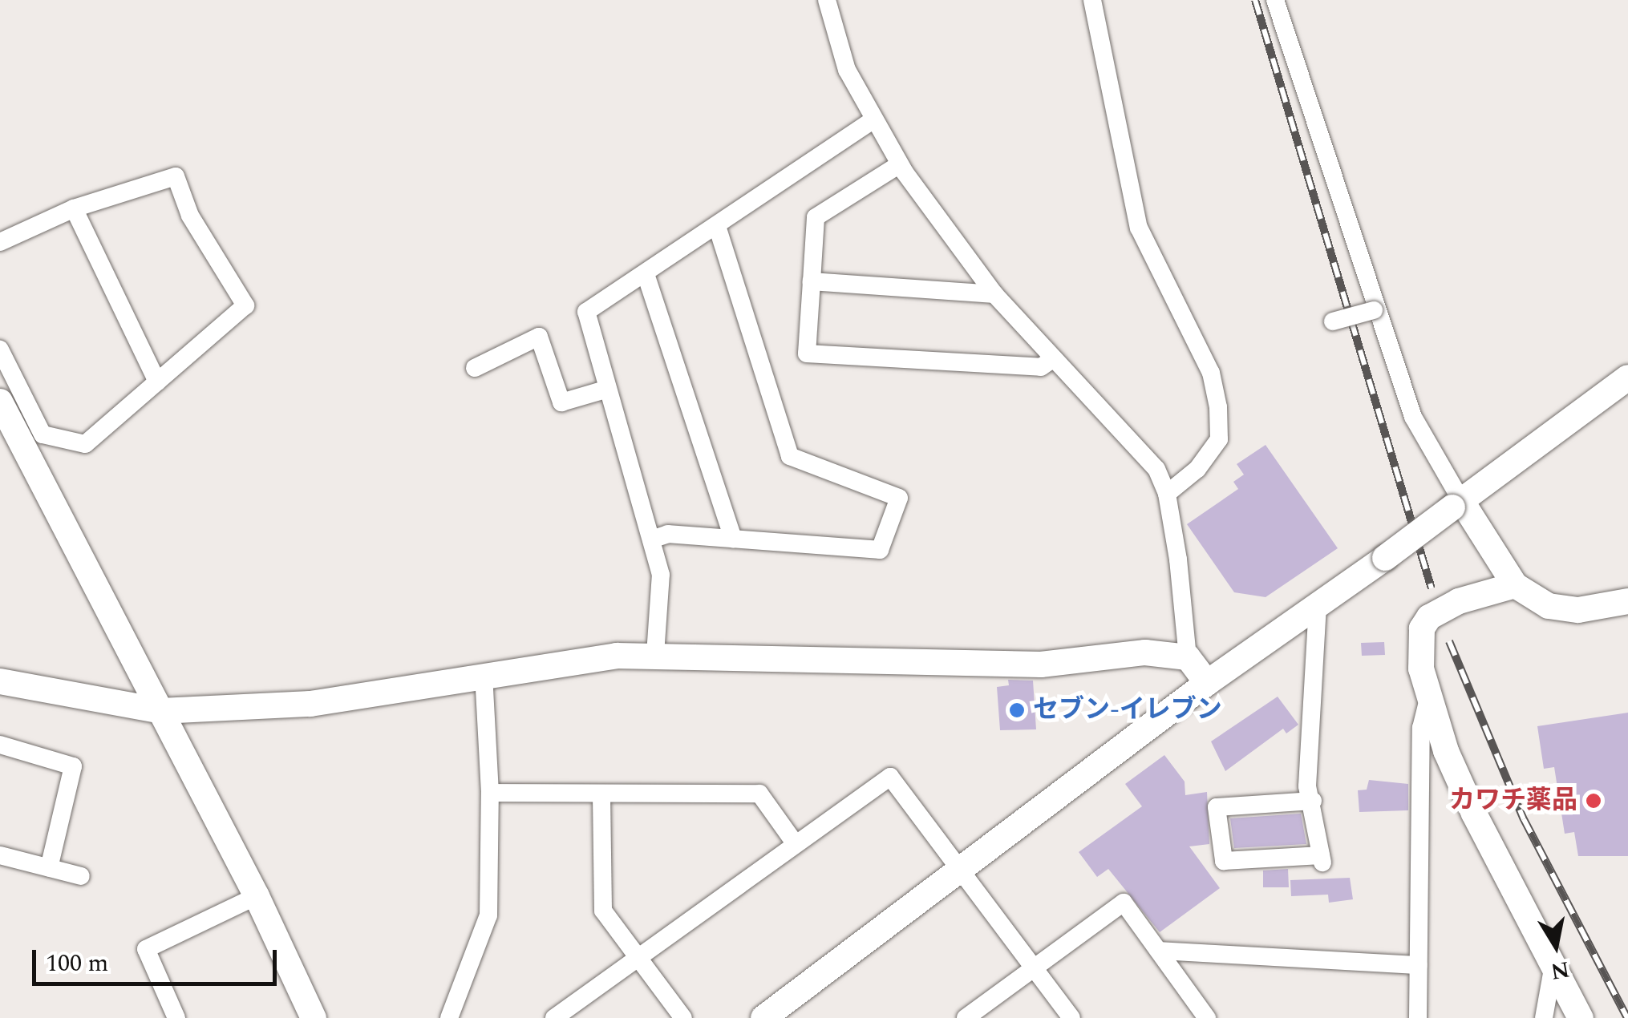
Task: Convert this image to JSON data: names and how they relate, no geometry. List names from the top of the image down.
{
  "places": ["セブン-イレブン", "カワチ薬品"],
  "scale_bar": "100 m",
  "north": "bottom"
}
